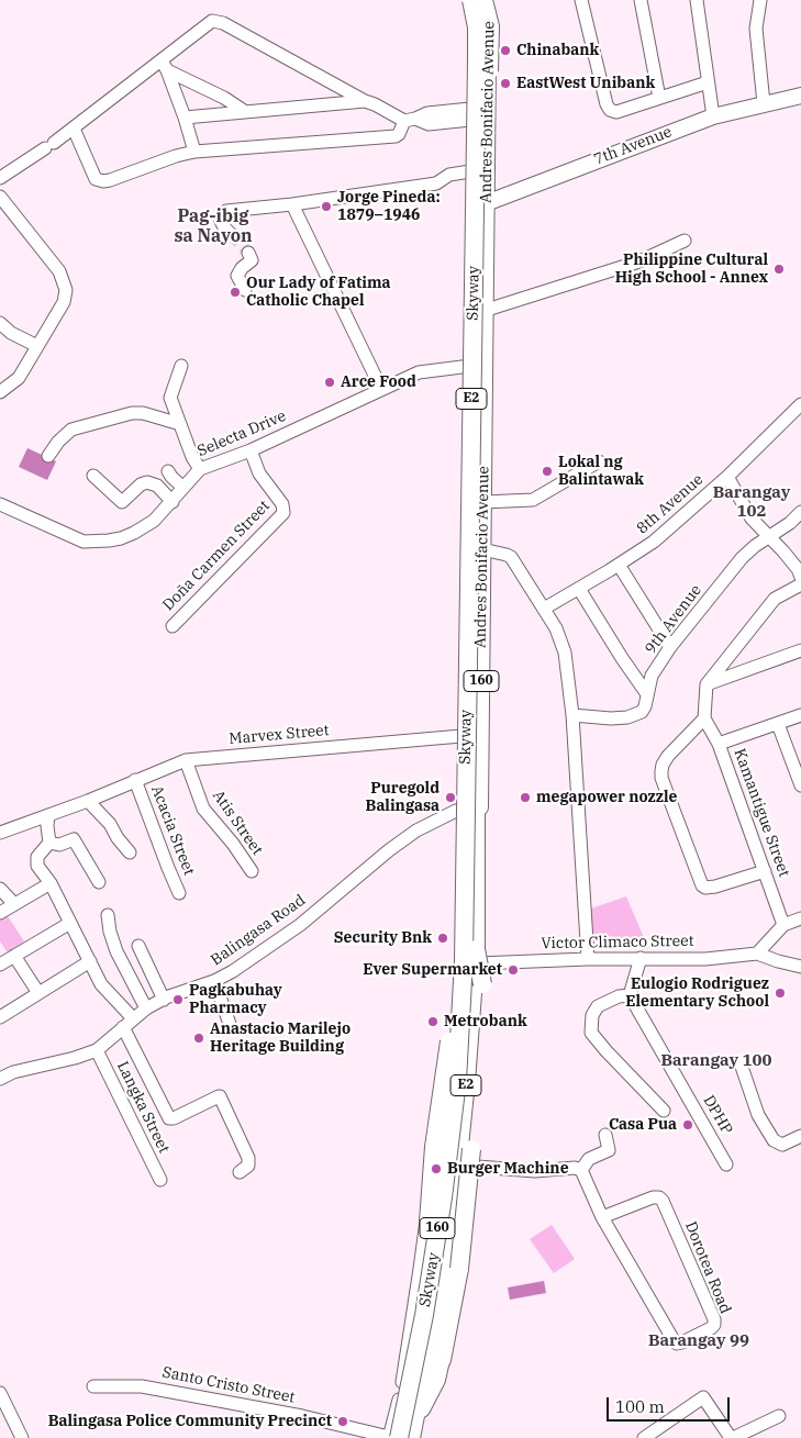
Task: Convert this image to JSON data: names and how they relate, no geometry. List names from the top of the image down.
{
  "streets": {
    "highway": ["Skyway", "E2"],
    "main road": ["Andres Bonifacio Avenue", "7th Avenue", "160"],
    "street": [
      "Selecta Drive",
      "8th Avenue",
      "Doña Carmen Street",
      "9th Avenue",
      "Marvex Street",
      "Kamantigue Street",
      "Atis Street",
      "Acacia Street",
      "Balingasa Road",
      "Victor Climaco Street",
      "Langka Street",
      "DPHP",
      "Dorotea Road",
      "Santo Cristo Street"
    ]
  },
  "crossings": [
    ["Andres Bonifacio Avenue", "7th Avenue"],
    ["Andres Bonifacio Avenue", "Skyway"],
    ["Andres Bonifacio Avenue", "Selecta Drive"],
    ["Andres Bonifacio Avenue", "Marvex Street"],
    ["Andres Bonifacio Avenue", "Balingasa Road"],
    ["Andres Bonifacio Avenue", "Victor Climaco Street"],
    ["Andres Bonifacio Avenue", "Santo Cristo Street"],
    ["Skyway", "Victor Climaco Street"],
    ["Skyway", "Santo Cristo Street"],
    ["Selecta Drive", "Doña Carmen Street"],
    ["Marvex Street", "Atis Street"],
    ["Marvex Street", "Acacia Street"],
    ["Balingasa Road", "Langka Street"]
  ],
  "districts": [
    "Pag-ibig sa Nayon",
    "Barangay 102",
    "Barangay 100",
    "Barangay 99"
  ],
  "places": [
    "Chinabank",
    "EastWest Unibank",
    "Jorge Pineda: 1879–1946",
    "Philippine Cultural High School - Annex",
    "Our Lady of Fatima Catholic Chapel",
    "Arce Food",
    "Lokal ng Balintawak",
    "Puregold Balingasa",
    "megapower nozzle",
    "Security Bnk",
    "Ever Supermarket",
    "Eulogio Rodriguez Elementary School",
    "Pagkabuhay Pharmacy",
    "Metrobank",
    "Anastacio Marilejo Heritage Building",
    "Casa Pua",
    "Burger Machine",
    "Balingasa Police Community Precinct"
  ],
  "scale_bar": "100 m"
}
